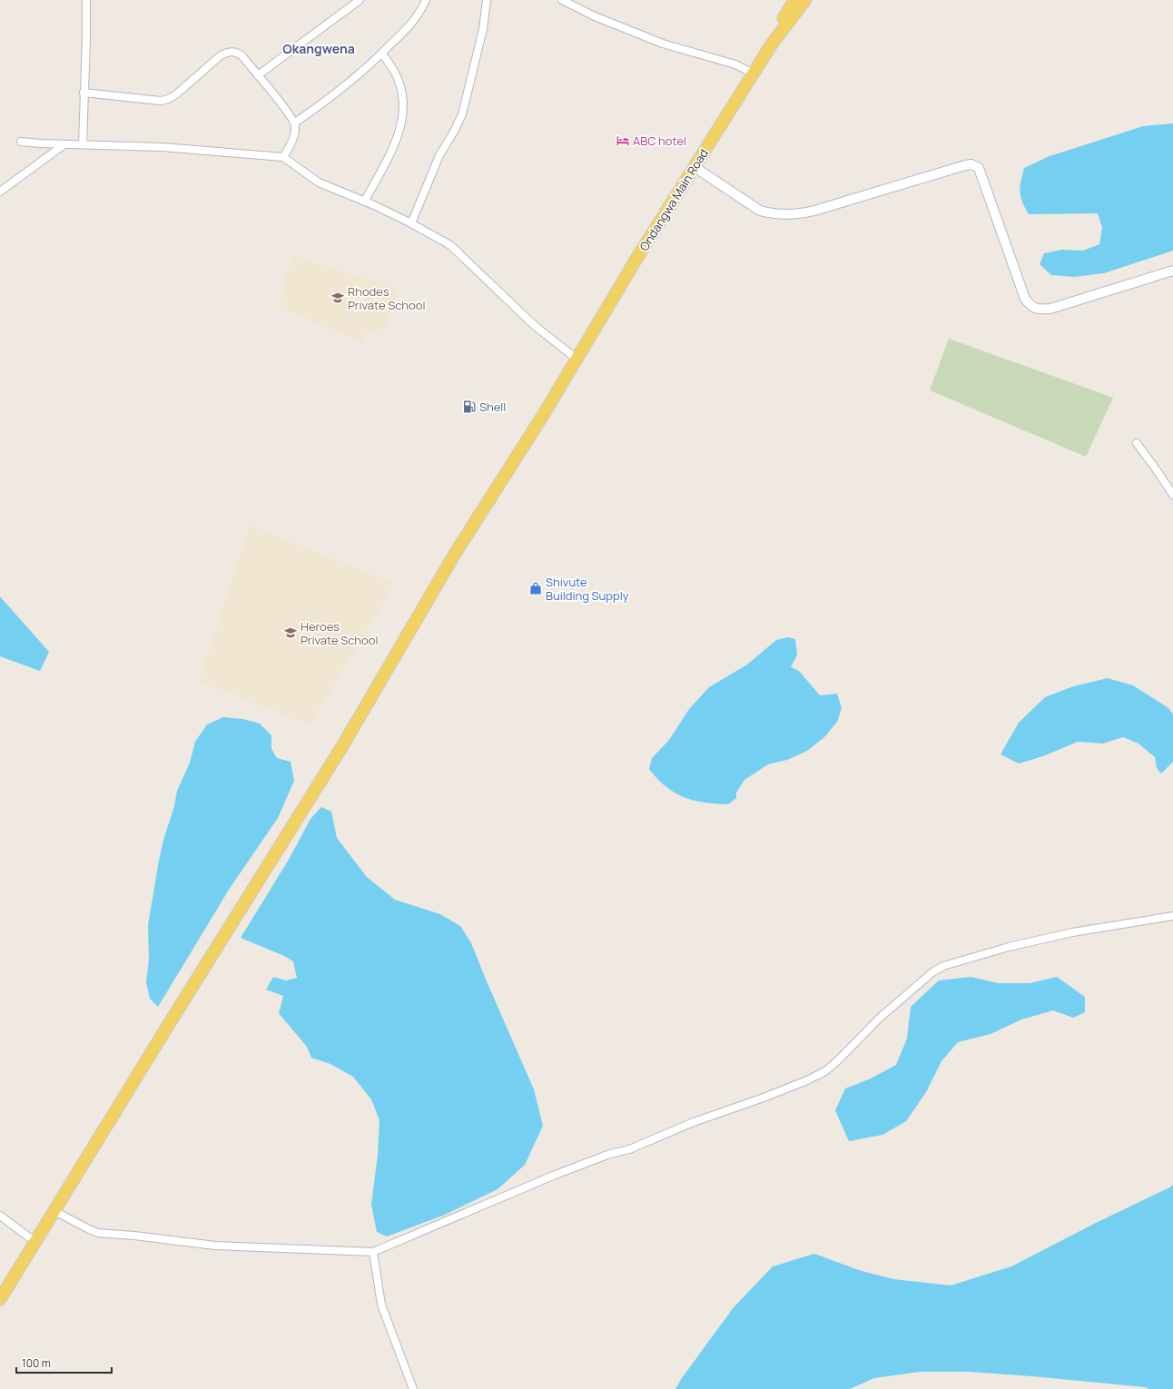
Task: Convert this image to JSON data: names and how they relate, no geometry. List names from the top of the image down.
{
  "streets": {
    "main road": ["Ondangwa Main Road"]
  },
  "districts": ["Okangwena"],
  "places": {
    "hotel": ["ABC hotel"],
    "school or university": ["Rhodes Private School", "Heroes Private School"],
    "fuel station": ["Shell"],
    "shop": ["Shivute Building Supply"]
  },
  "scale_bar": "100 m"
}
